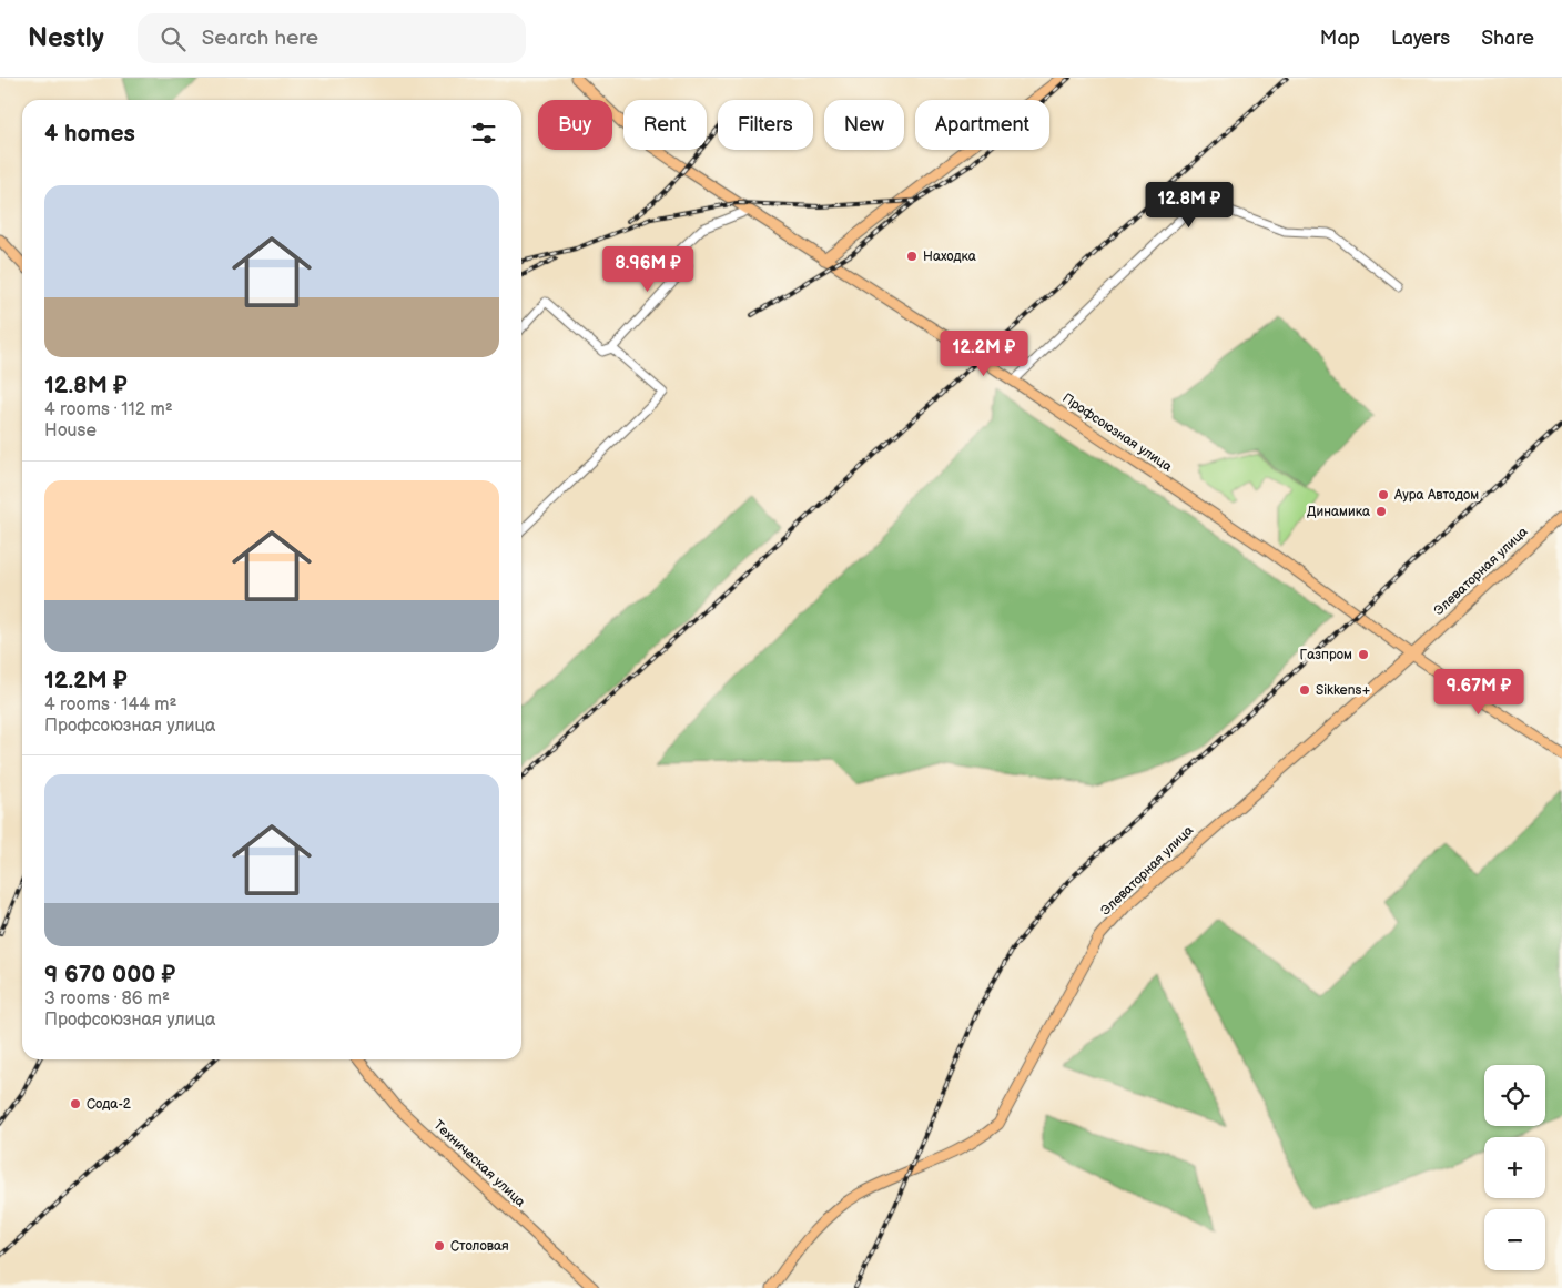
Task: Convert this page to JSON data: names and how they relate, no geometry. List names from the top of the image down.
{
  "streets": {
    "main road": ["Профсоюзная улица", "Элеваторная улица", "Техническая улица"]
  },
  "crossings": [
    ["Профсоюзная улица", "Элеваторная улица"]
  ],
  "places": [
    "Находка",
    "Аура Автодом",
    "Динамика",
    "Газпром",
    "Sikkens+",
    "Сода-2",
    "Столовая"
  ],
  "page": {
    "header": "Nestly",
    "search": "Search here",
    "nav": ["Map", "Layers", "Share"],
    "chip": [
      "Buy",
      "Rent",
      "Filters",
      "New",
      "Apartment"
    ],
    "heading": "4 homes",
    "list": [
      {
        "name": "12.8M ₽",
        "note": "4 rooms · 112 m² · House"
      },
      {
        "name": "12.2M ₽",
        "note": "4 rooms · 144 m² · Профсоюзная улица"
      },
      {
        "name": "9 670 000 ₽",
        "note": "3 rooms · 86 m² · Профсоюзная улица"
      }
    ],
    "price": [
      "12.8M ₽",
      "8.96M ₽",
      "12.2M ₽",
      "9.67M ₽"
    ],
    "map_buttons": ["+", "−"]
  }
}
